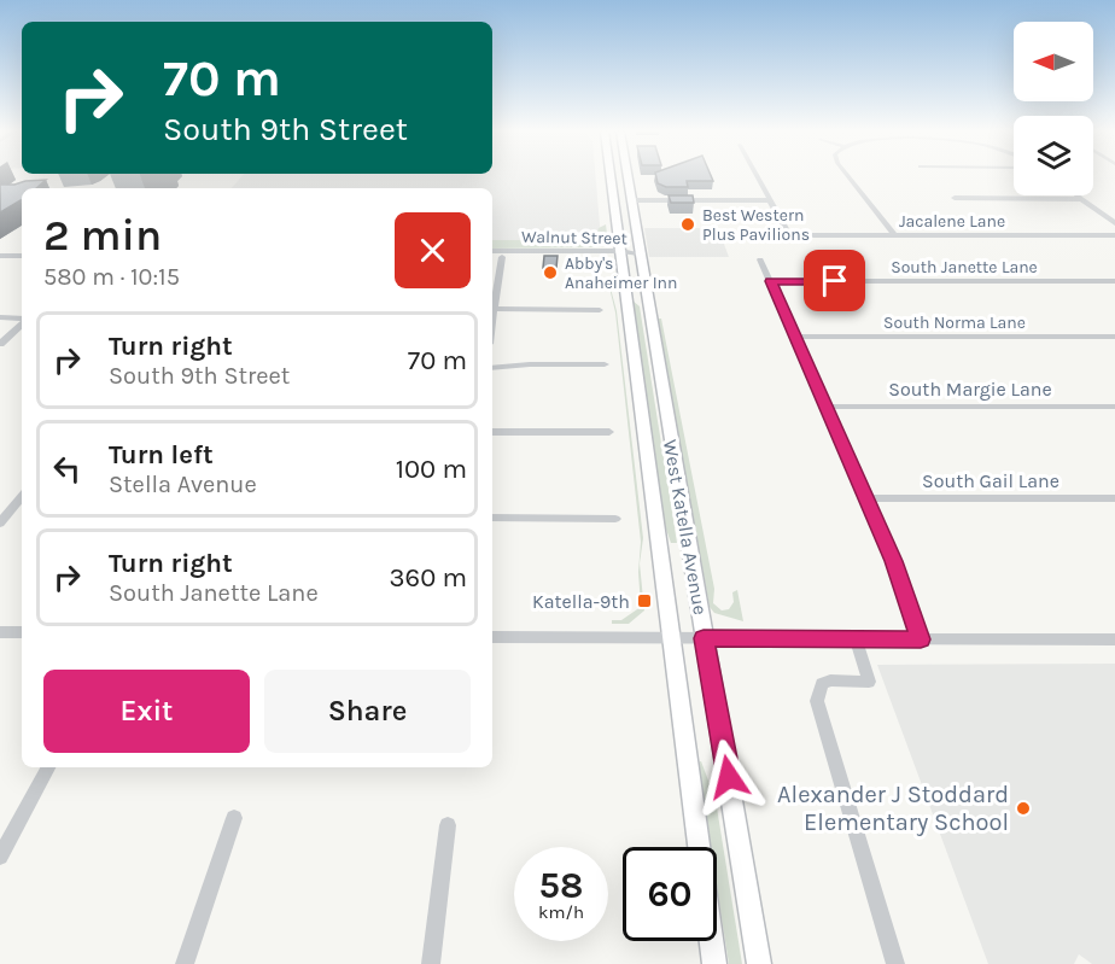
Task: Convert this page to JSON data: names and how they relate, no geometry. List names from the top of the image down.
{
  "streets": {
    "main road": ["West Katella Avenue"],
    "street": [
      "Jacalene Lane",
      "Walnut Street",
      "South Janette Lane",
      "South Norma Lane",
      "South Margie Lane",
      "South Gail Lane"
    ]
  },
  "crossings": [
    ["Walnut Street", "West Katella Avenue"]
  ],
  "places": {
    "other": ["Best Western Plus Pavilions", "Abby's Anaheimer Inn", "Alexander J Stoddard Elementary School"],
    "transit": ["Katella-9th"]
  },
  "north": "left",
  "page": {
    "turn": ["70 m", "South 9th Street"],
    "heading": ["2 min", "580 m · 10:15"],
    "list": [
      {
        "name": "Turn right",
        "note": "South 9th Street",
        "value": "70 m"
      },
      {
        "name": "Turn left",
        "note": "Stella Avenue",
        "value": "100 m"
      },
      {
        "name": "Turn right",
        "note": "South Janette Lane",
        "value": "360 m"
      }
    ],
    "buttons": ["Exit", "Share"],
    "speed": "58 km/h",
    "limit": "60"
  }
}
